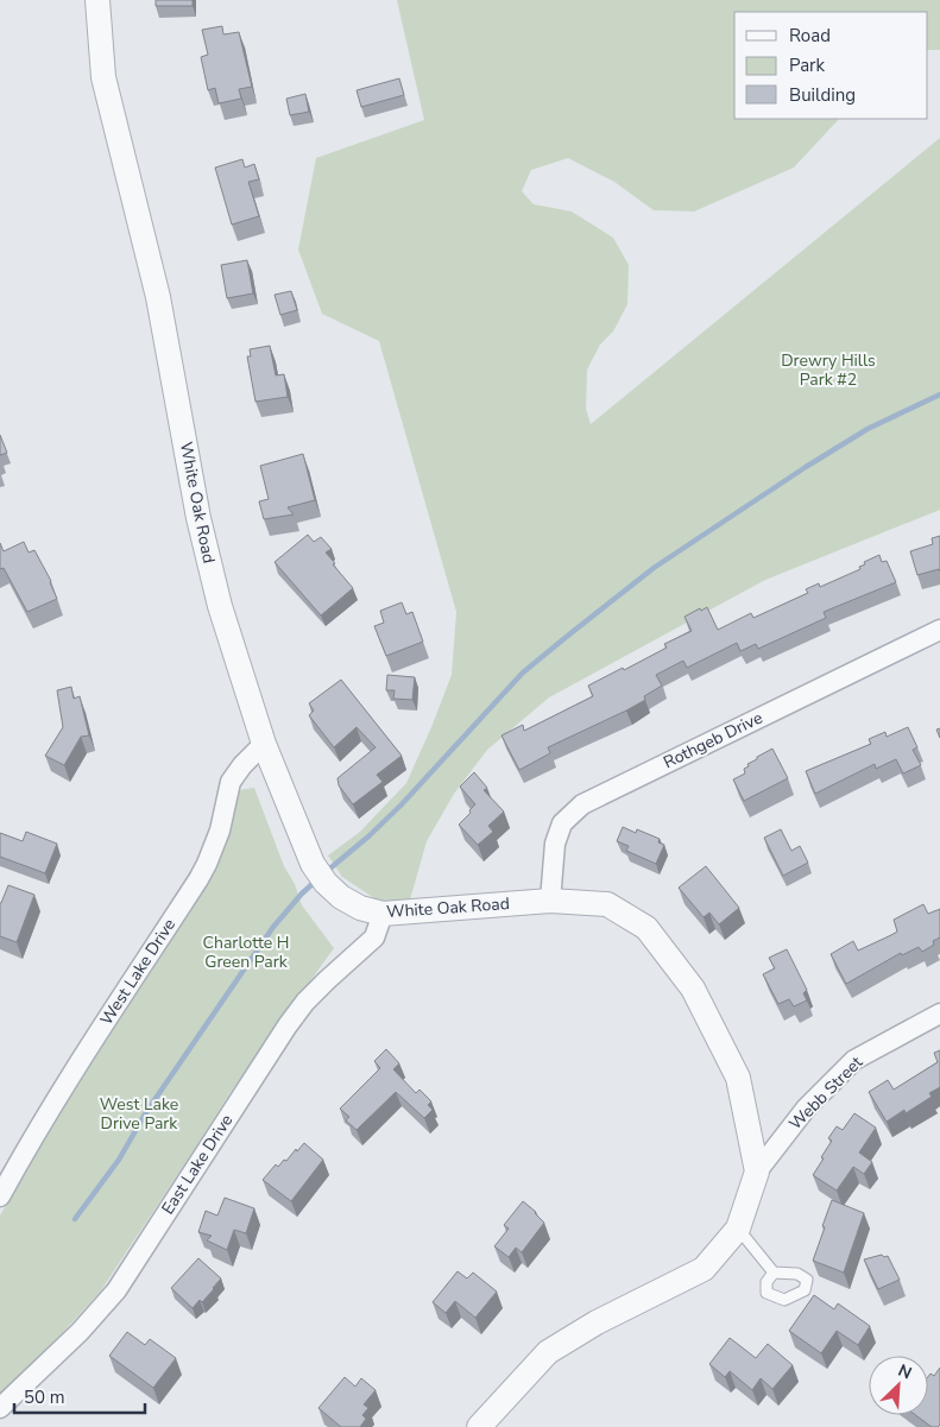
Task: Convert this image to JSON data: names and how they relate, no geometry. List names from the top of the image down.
{
  "streets": {
    "street": [
      "White Oak Road",
      "Rothgeb Drive",
      "West Lake Drive",
      "Webb Street",
      "East Lake Drive"
    ]
  },
  "crossings": [
    ["White Oak Road", "Rothgeb Drive"],
    ["White Oak Road", "West Lake Drive"],
    ["White Oak Road", "Webb Street"],
    ["White Oak Road", "East Lake Drive"]
  ],
  "parks": ["Drewry Hills Park #2", "Charlotte H Green Park", "West Lake Drive Park"],
  "legend": ["Road", "Park", "Building"],
  "scale_bar": "50 m",
  "north": "top right"
}
